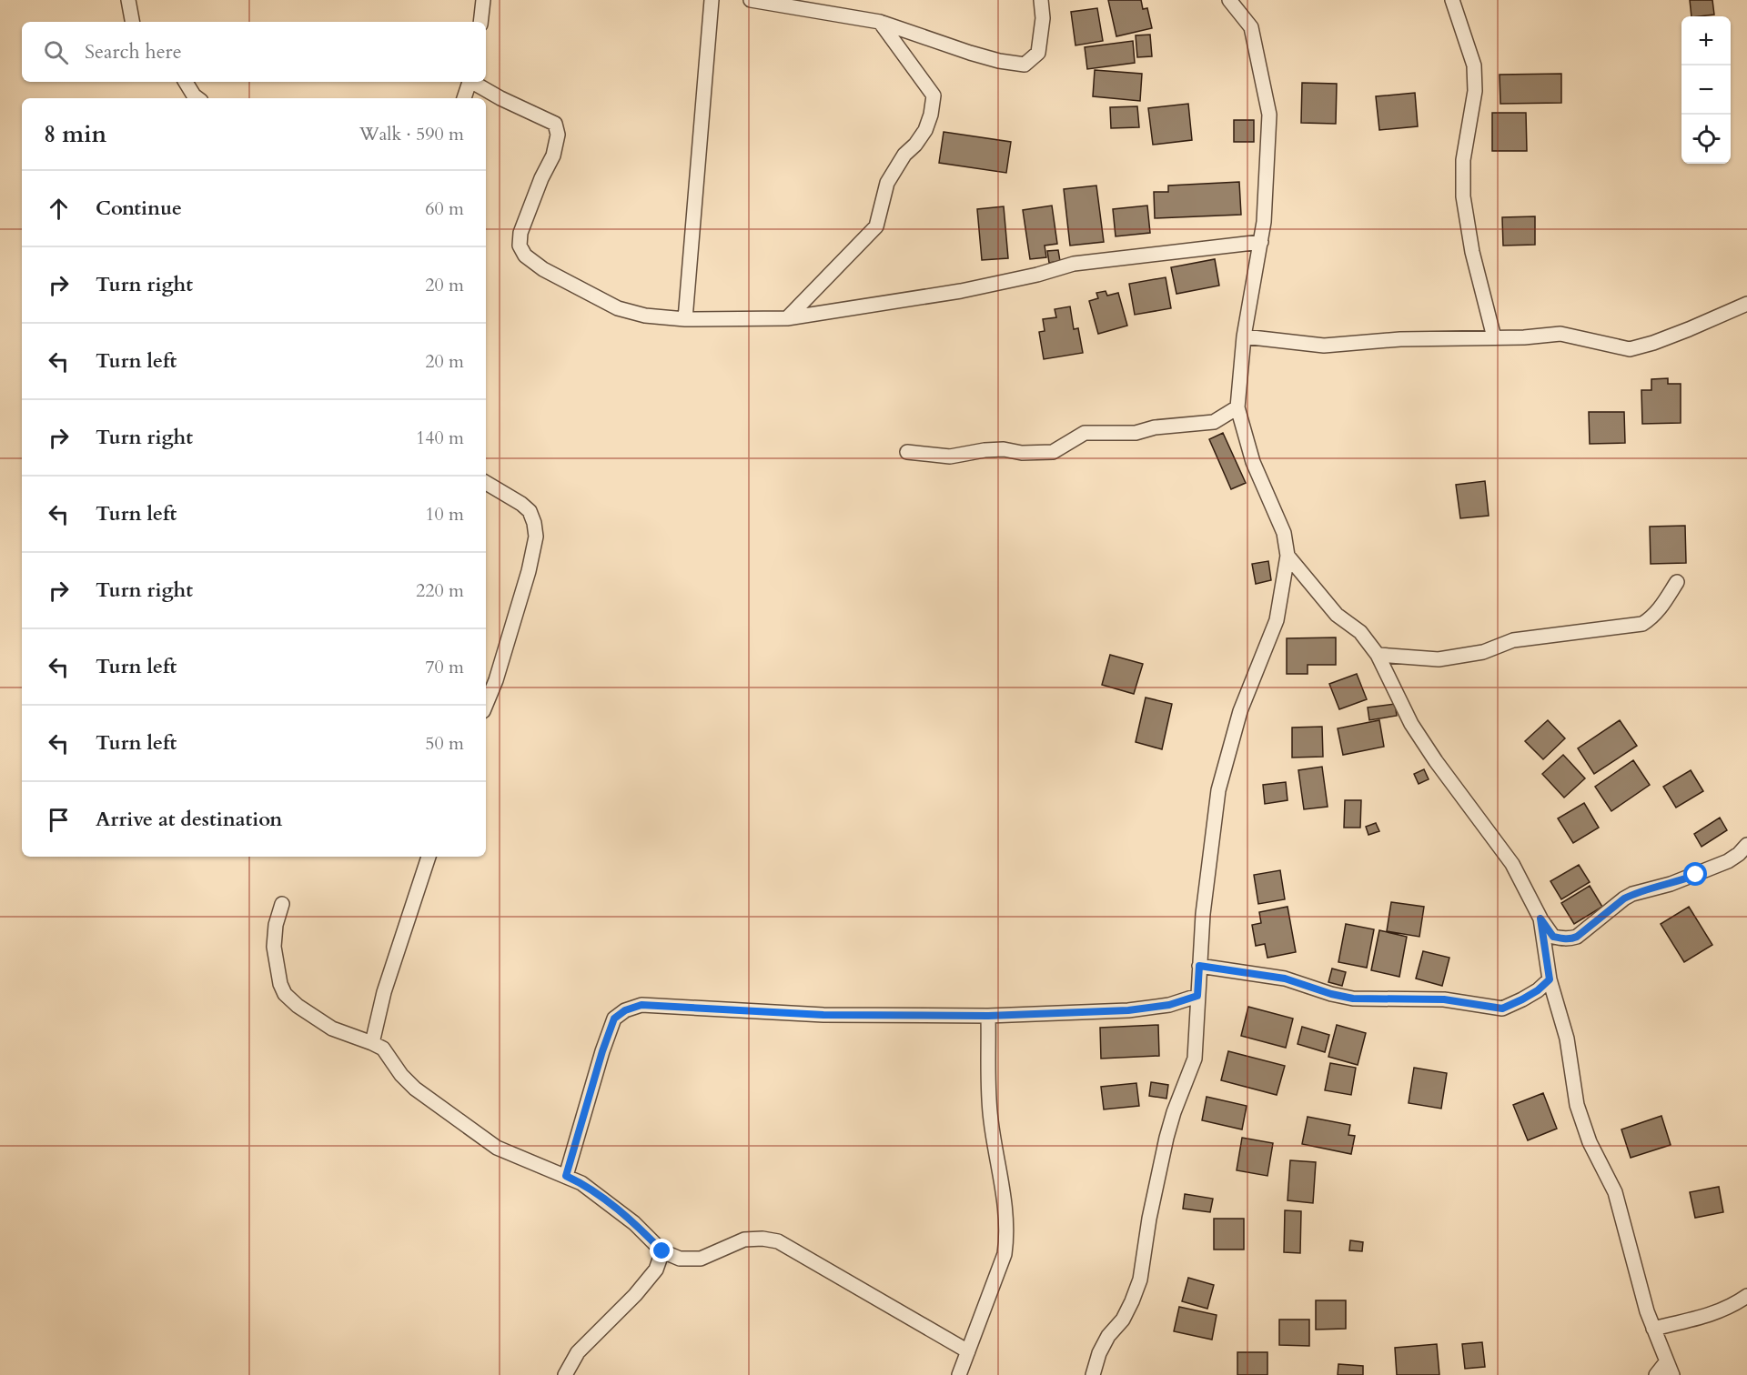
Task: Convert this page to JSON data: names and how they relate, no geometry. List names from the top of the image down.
{
  "page": {
    "map_buttons": ["+", "−"],
    "search": "Search here",
    "heading": ["8 min", "Walk · 590 m"],
    "list": [
      ["Continue", "60 m"],
      ["Turn right", "20 m"],
      ["Turn left", "20 m"],
      ["Turn right", "140 m"],
      ["Turn left", "10 m"],
      ["Turn right", "220 m"],
      ["Turn left", "70 m"],
      ["Turn left", "50 m"],
      "Arrive at destination"
    ]
  }
}
